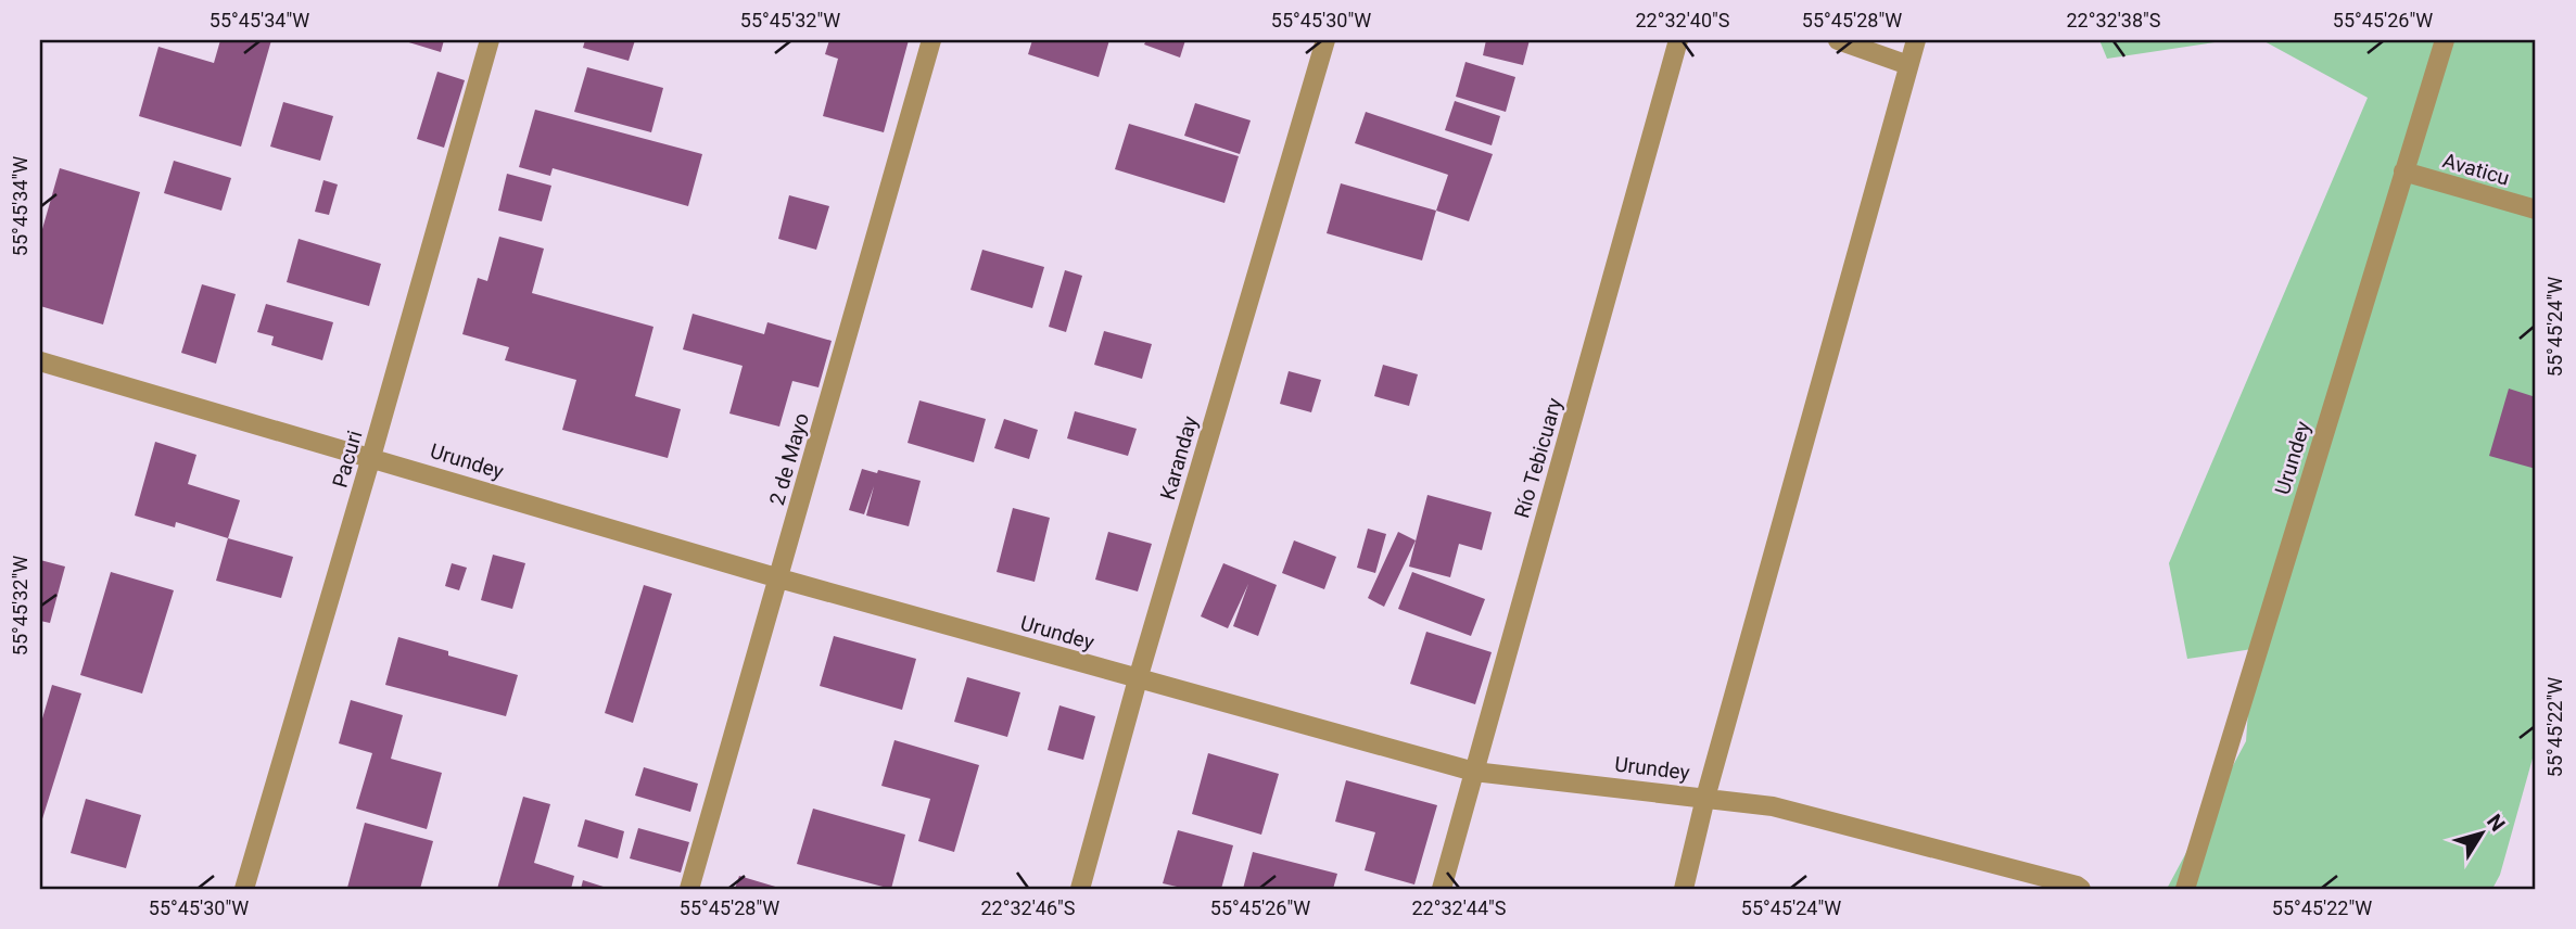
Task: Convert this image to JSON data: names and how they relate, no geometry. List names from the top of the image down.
{
  "streets": {
    "street": [
      "Avaticu",
      "Karanday",
      "Río Tebicuary",
      "Urundey",
      "Pacuri",
      "2 de Mayo"
    ]
  },
  "crossings": [
    ["Avaticu", "Urundey"],
    ["Karanday", "Urundey"],
    ["Río Tebicuary", "Urundey"],
    ["Urundey", "Pacuri"],
    ["Urundey", "2 de Mayo"]
  ],
  "north": "top right",
  "coordinates": [
    "55°45'34\"W",
    "55°45'32\"W",
    "55°45'30\"W",
    "22°32'40\"S",
    "55°45'28\"W",
    "22°32'38\"S",
    "55°45'26\"W",
    "55°45'24\"W",
    "55°45'22\"W",
    "22°32'46\"S",
    "22°32'44\"S"
  ]
}
